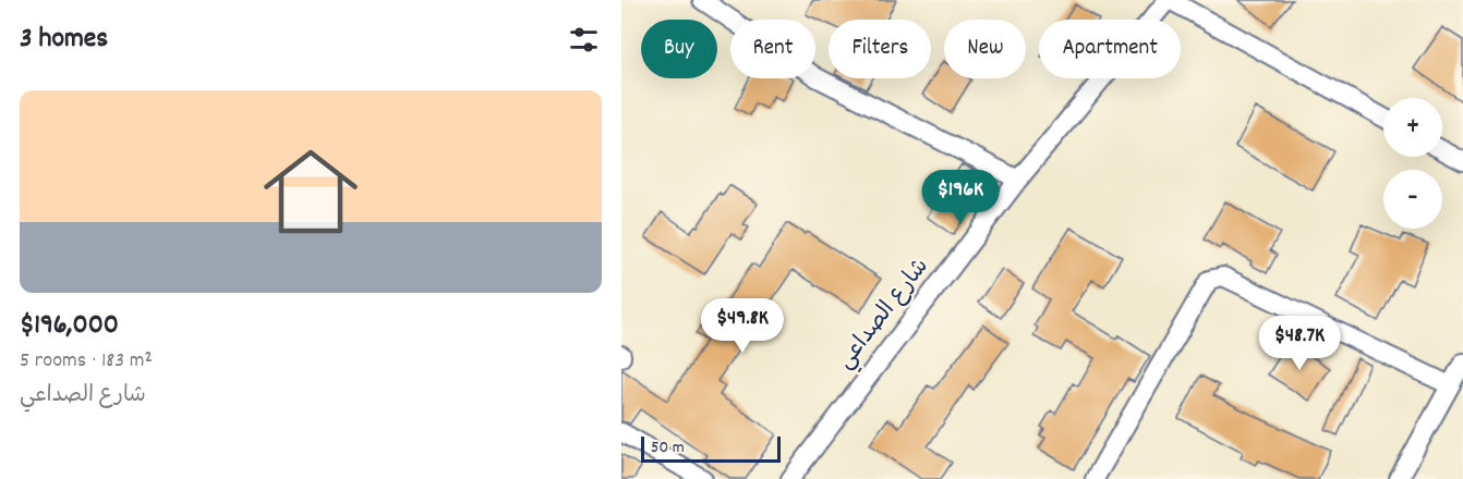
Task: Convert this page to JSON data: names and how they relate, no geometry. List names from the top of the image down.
{
  "streets": {
    "street": ["شارع الصداعي"]
  },
  "scale_bar": "50 m",
  "page": {
    "heading": "3 homes",
    "chip": [
      "Buy",
      "Rent",
      "Filters",
      "New",
      "Apartment"
    ],
    "list": [
      {
        "name": "$196,000",
        "note": "5 rooms · 183 m² · شارع الصداعي"
      }
    ],
    "map_buttons": ["+", "−"],
    "price": ["$196K", "$49.8K", "$48.7K"],
    "scale": "50 m"
  }
}
